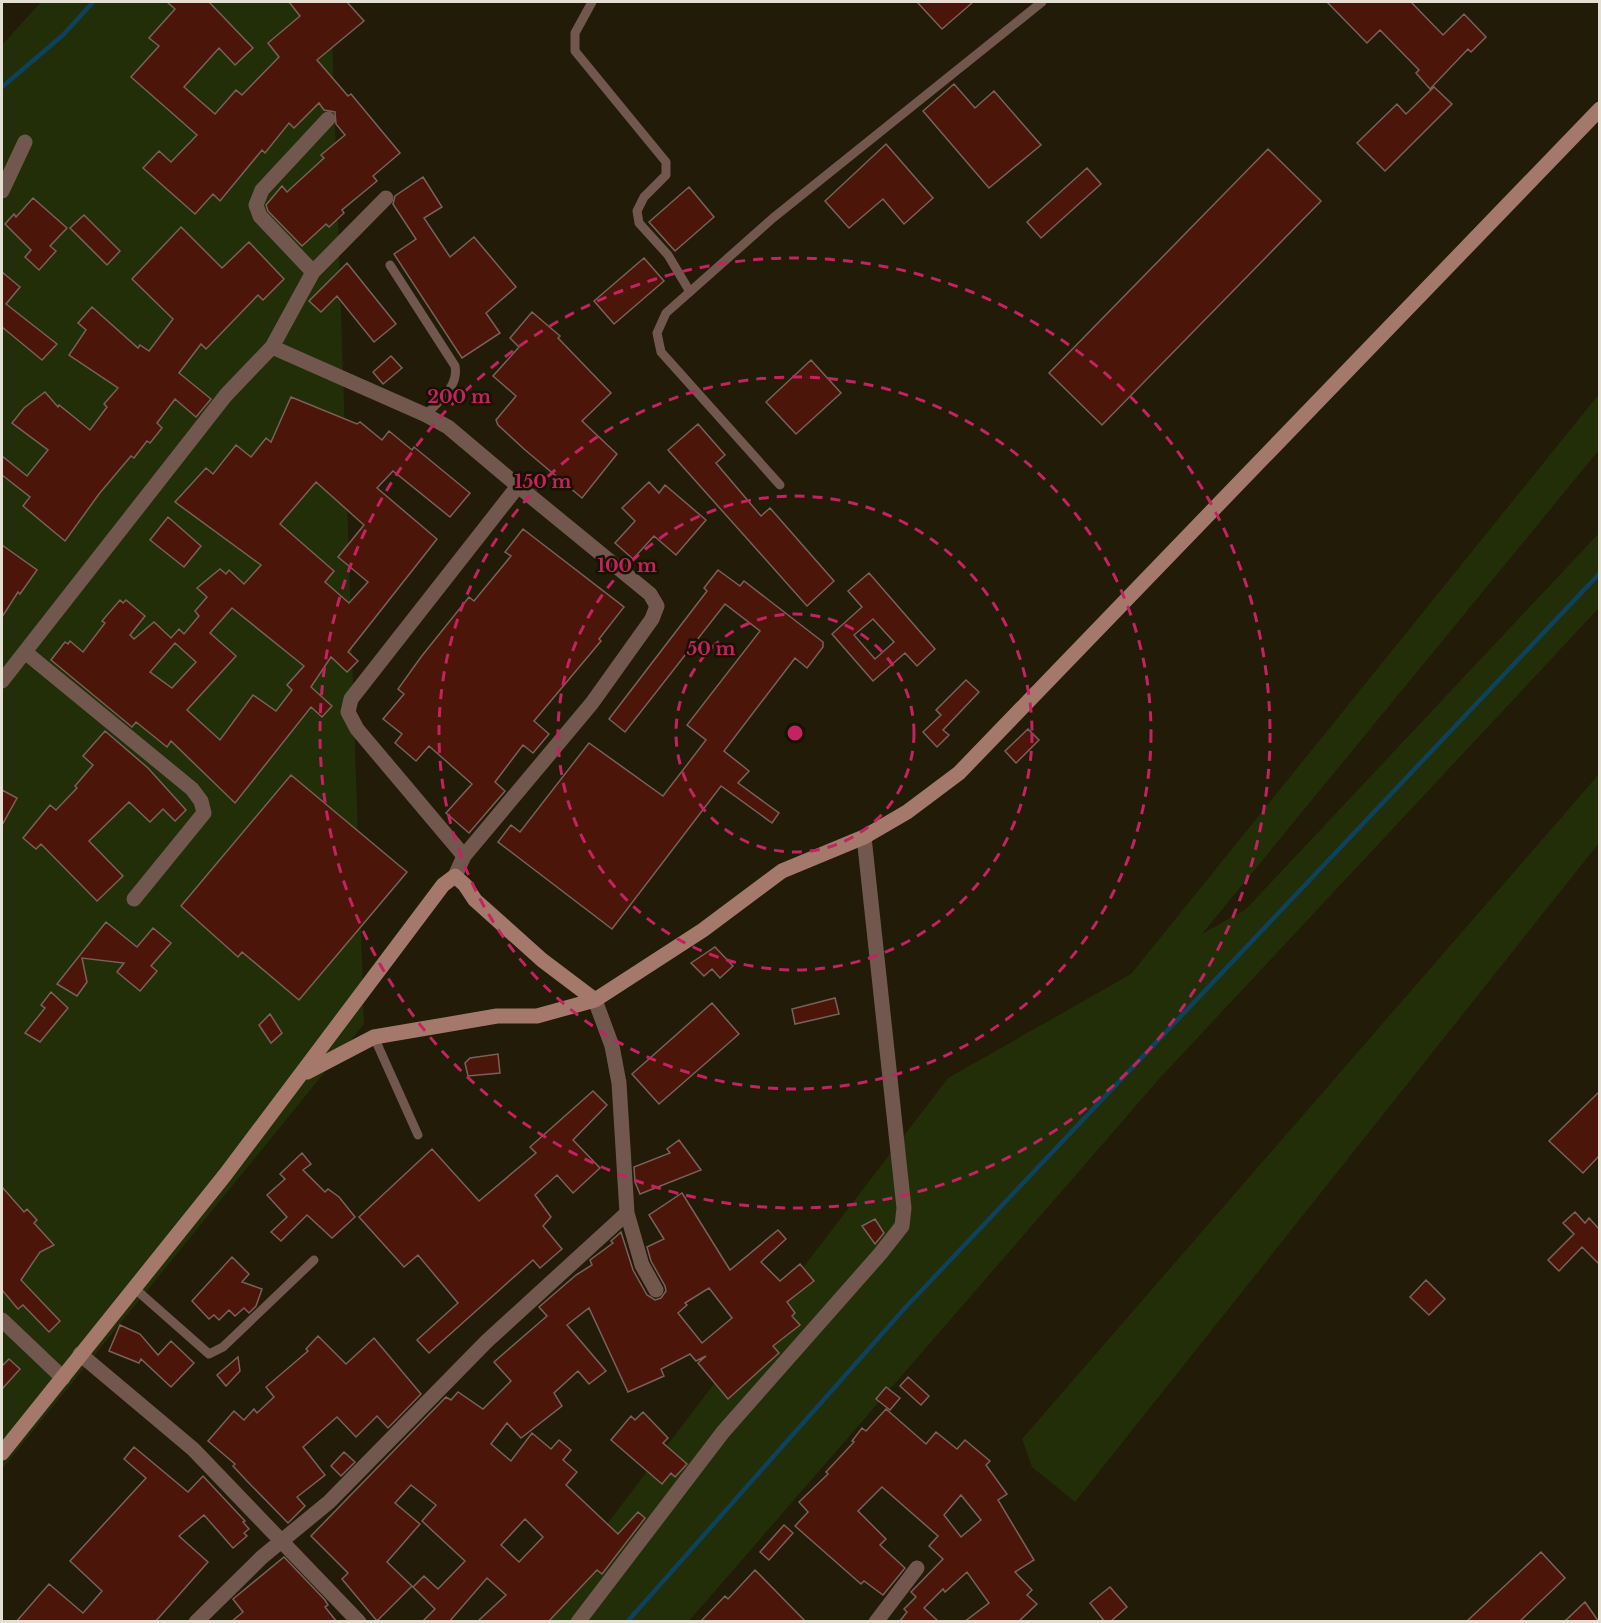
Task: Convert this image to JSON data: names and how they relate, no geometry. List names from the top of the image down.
{
  "rings": [
    "200 m",
    "150 m",
    "100 m",
    "50 m"
  ]
}
